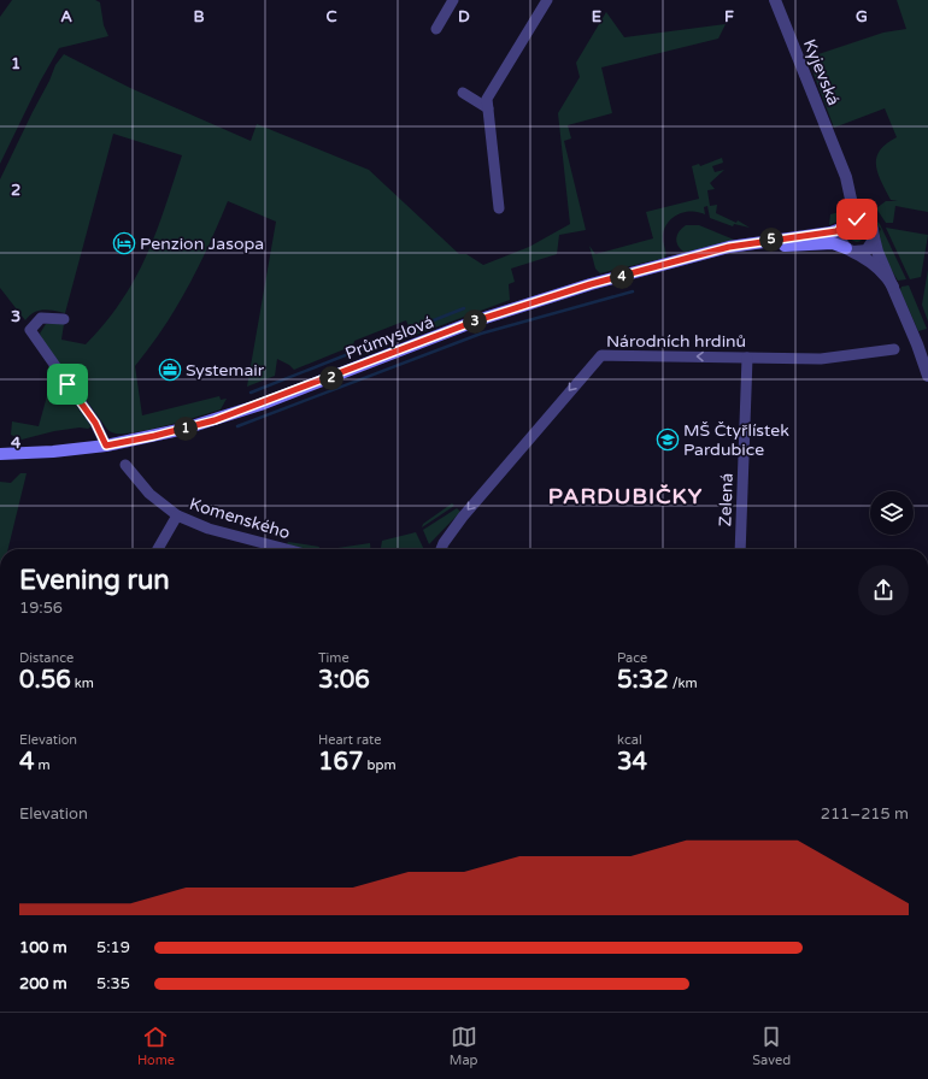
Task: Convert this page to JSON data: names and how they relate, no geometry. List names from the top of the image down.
{
  "streets": {
    "main road": ["Průmyslová"],
    "street": [
      "Kyjevská",
      "Národních hrdinů",
      "Zelená",
      "Komenského"
    ]
  },
  "crossings": [
    ["Kyjevská", "Průmyslová"],
    ["Národních hrdinů", "Zelená"]
  ],
  "one_way": ["Národních hrdinů"],
  "districts": ["PARDUBIČKY"],
  "places": {
    "hotel": ["Penzion Jasopa"],
    "office": ["Systemair"],
    "school or university": ["MŠ Čtyřlístek Pardubice"]
  },
  "page": {
    "pins": [
      "5",
      "4",
      "3",
      "2",
      "1"
    ],
    "heading": ["Evening run", "19:56"],
    "stats": [
      ["Distance", "0.56 km"],
      ["Time", "3:06"],
      ["Pace", "5:32 /km"],
      ["Elevation", "4 m"],
      ["Heart rate", "167 bpm"],
      ["kcal", "34"]
    ],
    "chart": ["Elevation", "211–215 m"],
    "list": [
      {
        "name": "100 m",
        "note": "5:19"
      },
      {
        "name": "200 m",
        "note": "5:35"
      }
    ],
    "tabs": ["Home", "Map", "Saved"]
  },
  "grid": {
    "columns": [
      "A",
      "B",
      "C",
      "D",
      "E",
      "F",
      "G"
    ],
    "rows": [
      "1",
      "2",
      "3",
      "4"
    ]
  }
}
